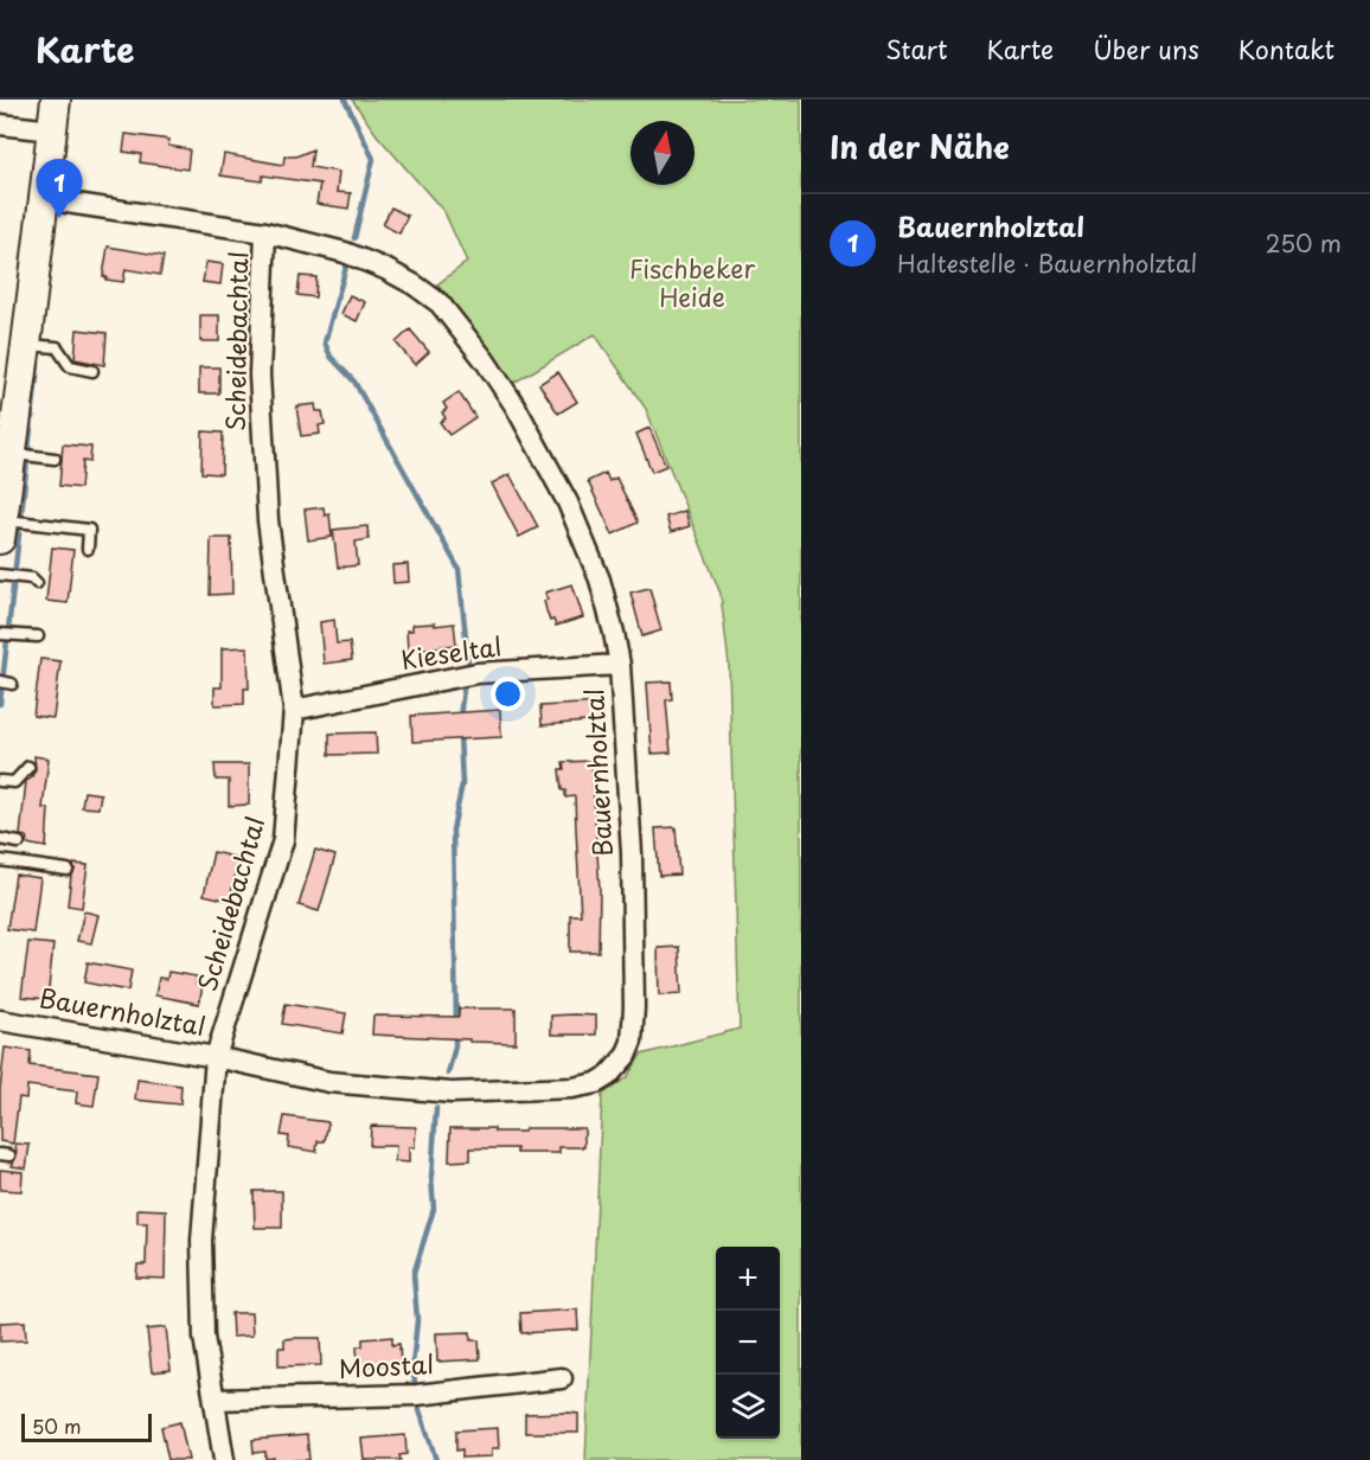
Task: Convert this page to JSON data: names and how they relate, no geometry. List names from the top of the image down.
{
  "streets": {
    "street": [
      "Scheidebachtal",
      "Kieseltal",
      "Bauernholztal",
      "Moostal"
    ]
  },
  "crossings": [
    ["Scheidebachtal", "Kieseltal"],
    ["Scheidebachtal", "Bauernholztal"],
    ["Scheidebachtal", "Moostal"],
    ["Kieseltal", "Bauernholztal"]
  ],
  "parks": ["Fischbeker Heide"],
  "scale_bar": "50 m",
  "north": "top",
  "page": {
    "header": "Karte",
    "nav": [
      "Start",
      "Karte",
      "Über uns",
      "Kontakt"
    ],
    "heading": "In der Nähe",
    "pins": "1",
    "list": [
      {
        "mark": "1",
        "name": "Bauernholztal",
        "note": "Haltestelle · Bauernholztal",
        "value": "250 m"
      }
    ],
    "map_buttons": ["+", "−"],
    "scale": "50 m"
  }
}
